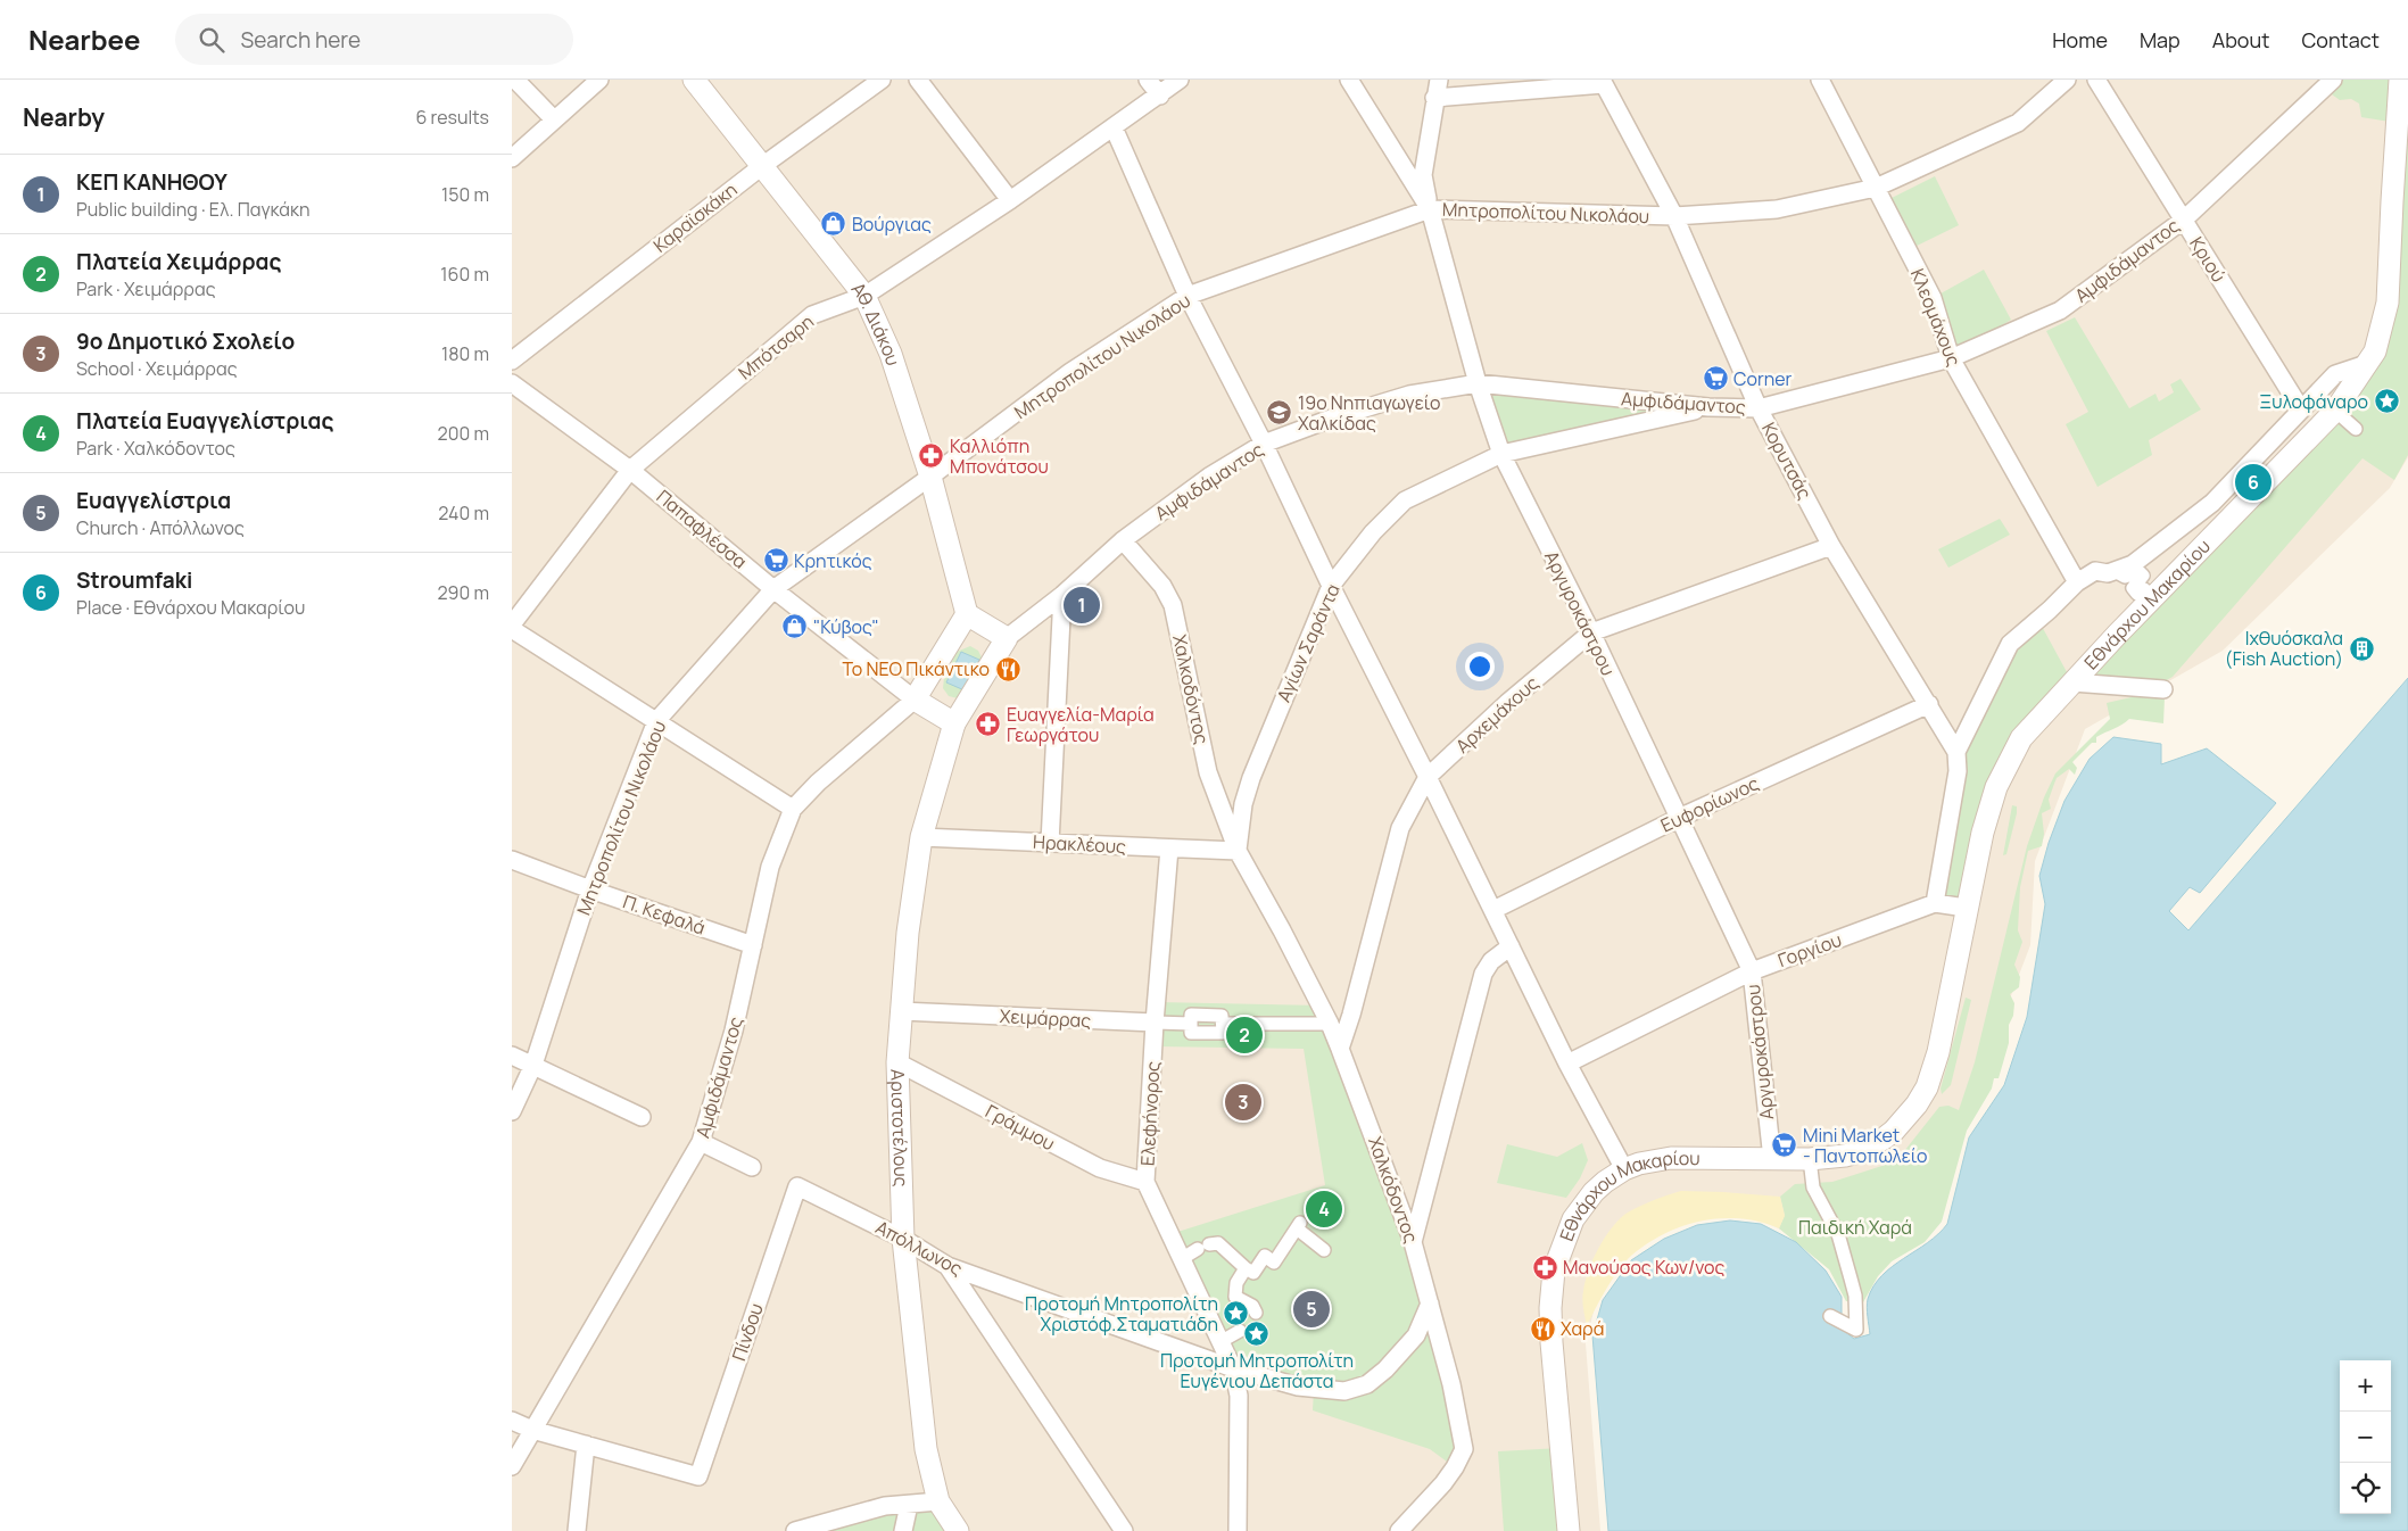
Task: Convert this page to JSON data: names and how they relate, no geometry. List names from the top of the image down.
{
  "streets": {
    "street": [
      "Μητροπολίτου Νικολάου",
      "Καραϊσκάκη",
      "Κριού",
      "Αμφιδάμαντος",
      "Κλεομάχους",
      "Αθ. Διάκου",
      "Μπότσαρη",
      "Κορυτσάς",
      "Παπαφλέσσα",
      "Εθνάρχου Μακαρίου",
      "Αργυροκάστρου",
      "Αγίων Σαράντα",
      "Χαλκοδόντος",
      "Αρχεμάχους",
      "Ευφορίωνος",
      "Ηρακλέους",
      "Π. Κεφαλά",
      "Γοργίου",
      "Χειμάρρας",
      "Ελεφήνορος",
      "Γράμμου",
      "Αριστοτέλους",
      "Χαλκόδοντος",
      "Απόλλωνος",
      "Πίνδου"
    ]
  },
  "crossings": [
    ["Μητροπολίτου Νικολάου", "Κλεομάχους"],
    ["Μητροπολίτου Νικολάου", "Αθ. Διάκου"],
    ["Μητροπολίτου Νικολάου", "Κορυτσάς"],
    ["Μητροπολίτου Νικολάου", "Παπαφλέσσα"],
    ["Μητροπολίτου Νικολάου", "Αργυροκάστρου"],
    ["Μητροπολίτου Νικολάου", "Π. Κεφαλά"],
    ["Καραϊσκάκη", "Αθ. Διάκου"],
    ["Κριού", "Αμφιδάμαντος"],
    ["Αμφιδάμαντος", "Κλεομάχους"],
    ["Αμφιδάμαντος", "Κορυτσάς"],
    ["Αμφιδάμαντος", "Παπαφλέσσα"],
    ["Αμφιδάμαντος", "Αργυροκάστρου"],
    ["Αμφιδάμαντος", "Αγίων Σαράντα"],
    ["Αμφιδάμαντος", "Χαλκοδόντος"],
    ["Αμφιδάμαντος", "Π. Κεφαλά"],
    ["Αμφιδάμαντος", "Αριστοτέλους"],
    ["Αθ. Διάκου", "Μπότσαρη"],
    ["Μπότσαρη", "Παπαφλέσσα"],
    ["Κορυτσάς", "Αρχεμάχους"],
    ["Κορυτσάς", "Ευφορίωνος"],
    ["Κορυτσάς", "Γοργίου"],
    ["Εθνάρχου Μακαρίου", "Αργυροκάστρου"],
    ["Εθνάρχου Μακαρίου", "Γοργίου"],
    ["Αργυροκάστρου", "Αγίων Σαράντα"],
    ["Αργυροκάστρου", "Αρχεμάχους"],
    ["Αργυροκάστρου", "Ευφορίωνος"],
    ["Αργυροκάστρου", "Γοργίου"],
    ["Αγίων Σαράντα", "Χαλκοδόντος"],
    ["Αγίων Σαράντα", "Ηρακλέους"],
    ["Αγίων Σαράντα", "Χαλκόδοντος"],
    ["Χαλκοδόντος", "Ηρακλέους"],
    ["Χαλκοδόντος", "Χαλκόδοντος"],
    ["Αρχεμάχους", "Χαλκόδοντος"],
    ["Ηρακλέους", "Ελεφήνορος"],
    ["Ηρακλέους", "Αριστοτέλους"],
    ["Ηρακλέους", "Χαλκόδοντος"],
    ["Χειμάρρας", "Ελεφήνορος"],
    ["Χειμάρρας", "Αριστοτέλους"],
    ["Χειμάρρας", "Χαλκόδοντος"],
    ["Ελεφήνορος", "Γράμμου"],
    ["Ελεφήνορος", "Απόλλωνος"],
    ["Γράμμου", "Αριστοτέλους"],
    ["Αριστοτέλους", "Απόλλωνος"],
    ["Χαλκόδοντος", "Απόλλωνος"],
    ["Απόλλωνος", "Πίνδου"]
  ],
  "parks": ["Παιδική Χαρά"],
  "places": {
    "shop": ["Βούργιας", "\"Κύβος\""],
    "supermarket": ["Corner", "Κρητικός", "Mini Market - Παντοπωλείο"],
    "place": ["Ξυλοφάναρο", "Προτομή Μητροπολίτη Χριστόφ.Σταματιάδη", "Προτομή Μητροπολίτη Ευγένιου Δεπάστα"],
    "school or university": ["19ο Νηπιαγωγείο Χαλκίδας"],
    "pharmacy": ["Καλλιόπη Μπονάτσου", "Ευαγγελία-Μαρία Γεωργάτου", "Μανούσος Κων/νος"],
    "building": ["Ιχθυόσκαλα (Fish Auction)"],
    "restaurant": ["Το ΝΕΟ Πικάντικο", "Χαρά"]
  },
  "page": {
    "header": "Nearbee",
    "search": "Search here",
    "nav": [
      "Home",
      "Map",
      "About",
      "Contact"
    ],
    "heading": ["Nearby", "6 results"],
    "list": [
      {
        "mark": "1",
        "name": "ΚΕΠ ΚΑΝΗΘΟΥ",
        "note": "Public building · Ελ. Παγκάκη",
        "value": "150 m"
      },
      {
        "mark": "2",
        "name": "Πλατεία Χειμάρρας",
        "note": "Park · Χειμάρρας",
        "value": "160 m"
      },
      {
        "mark": "3",
        "name": "9ο Δημοτικό Σχολείο",
        "note": "School · Χειμάρρας",
        "value": "180 m"
      },
      {
        "mark": "4",
        "name": "Πλατεία Ευαγγελίστριας",
        "note": "Park · Χαλκόδοντος",
        "value": "200 m"
      },
      {
        "mark": "5",
        "name": "Ευαγγελίστρια",
        "note": "Church · Απόλλωνος",
        "value": "240 m"
      },
      {
        "mark": "6",
        "name": "Stroumfaki",
        "note": "Place · Εθνάρχου Μακαρίου",
        "value": "290 m"
      }
    ],
    "pins": [
      "6",
      "1",
      "2",
      "3",
      "4",
      "5"
    ],
    "map_buttons": ["+", "−"]
  }
}
